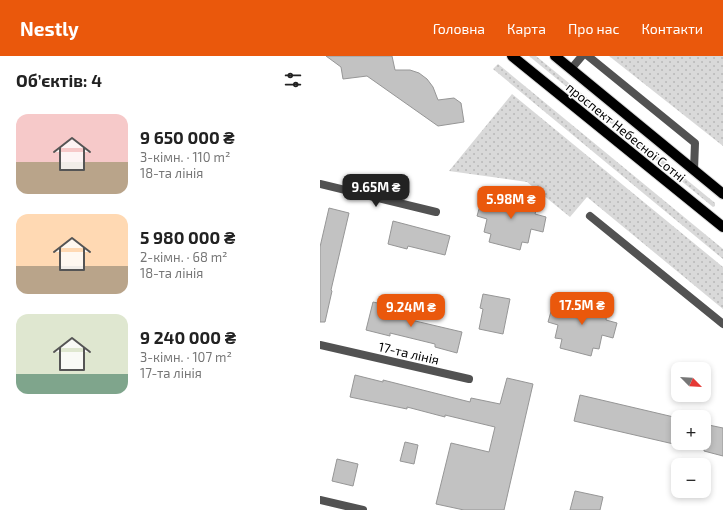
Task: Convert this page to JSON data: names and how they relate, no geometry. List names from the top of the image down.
{
  "streets": {
    "main road": ["проспект Небесної Сотні"],
    "street": ["17-та лінія"]
  },
  "north": "bottom right",
  "page": {
    "header": "Nestly",
    "nav": [
      "Головна",
      "Карта",
      "Про нас",
      "Контакти"
    ],
    "heading": "Об’єктів: 4",
    "list": [
      {
        "name": "9 650 000 ₴",
        "note": "3-кімн. · 110 m² · 18-та лінія"
      },
      {
        "name": "5 980 000 ₴",
        "note": "2-кімн. · 68 m² · 18-та лінія"
      },
      {
        "name": "9 240 000 ₴",
        "note": "3-кімн. · 107 m² · 17-та лінія"
      }
    ],
    "price": [
      "9.65M ₴",
      "5.98M ₴",
      "17.5M ₴",
      "9.24M ₴"
    ],
    "map_buttons": ["+", "−"]
  }
}
